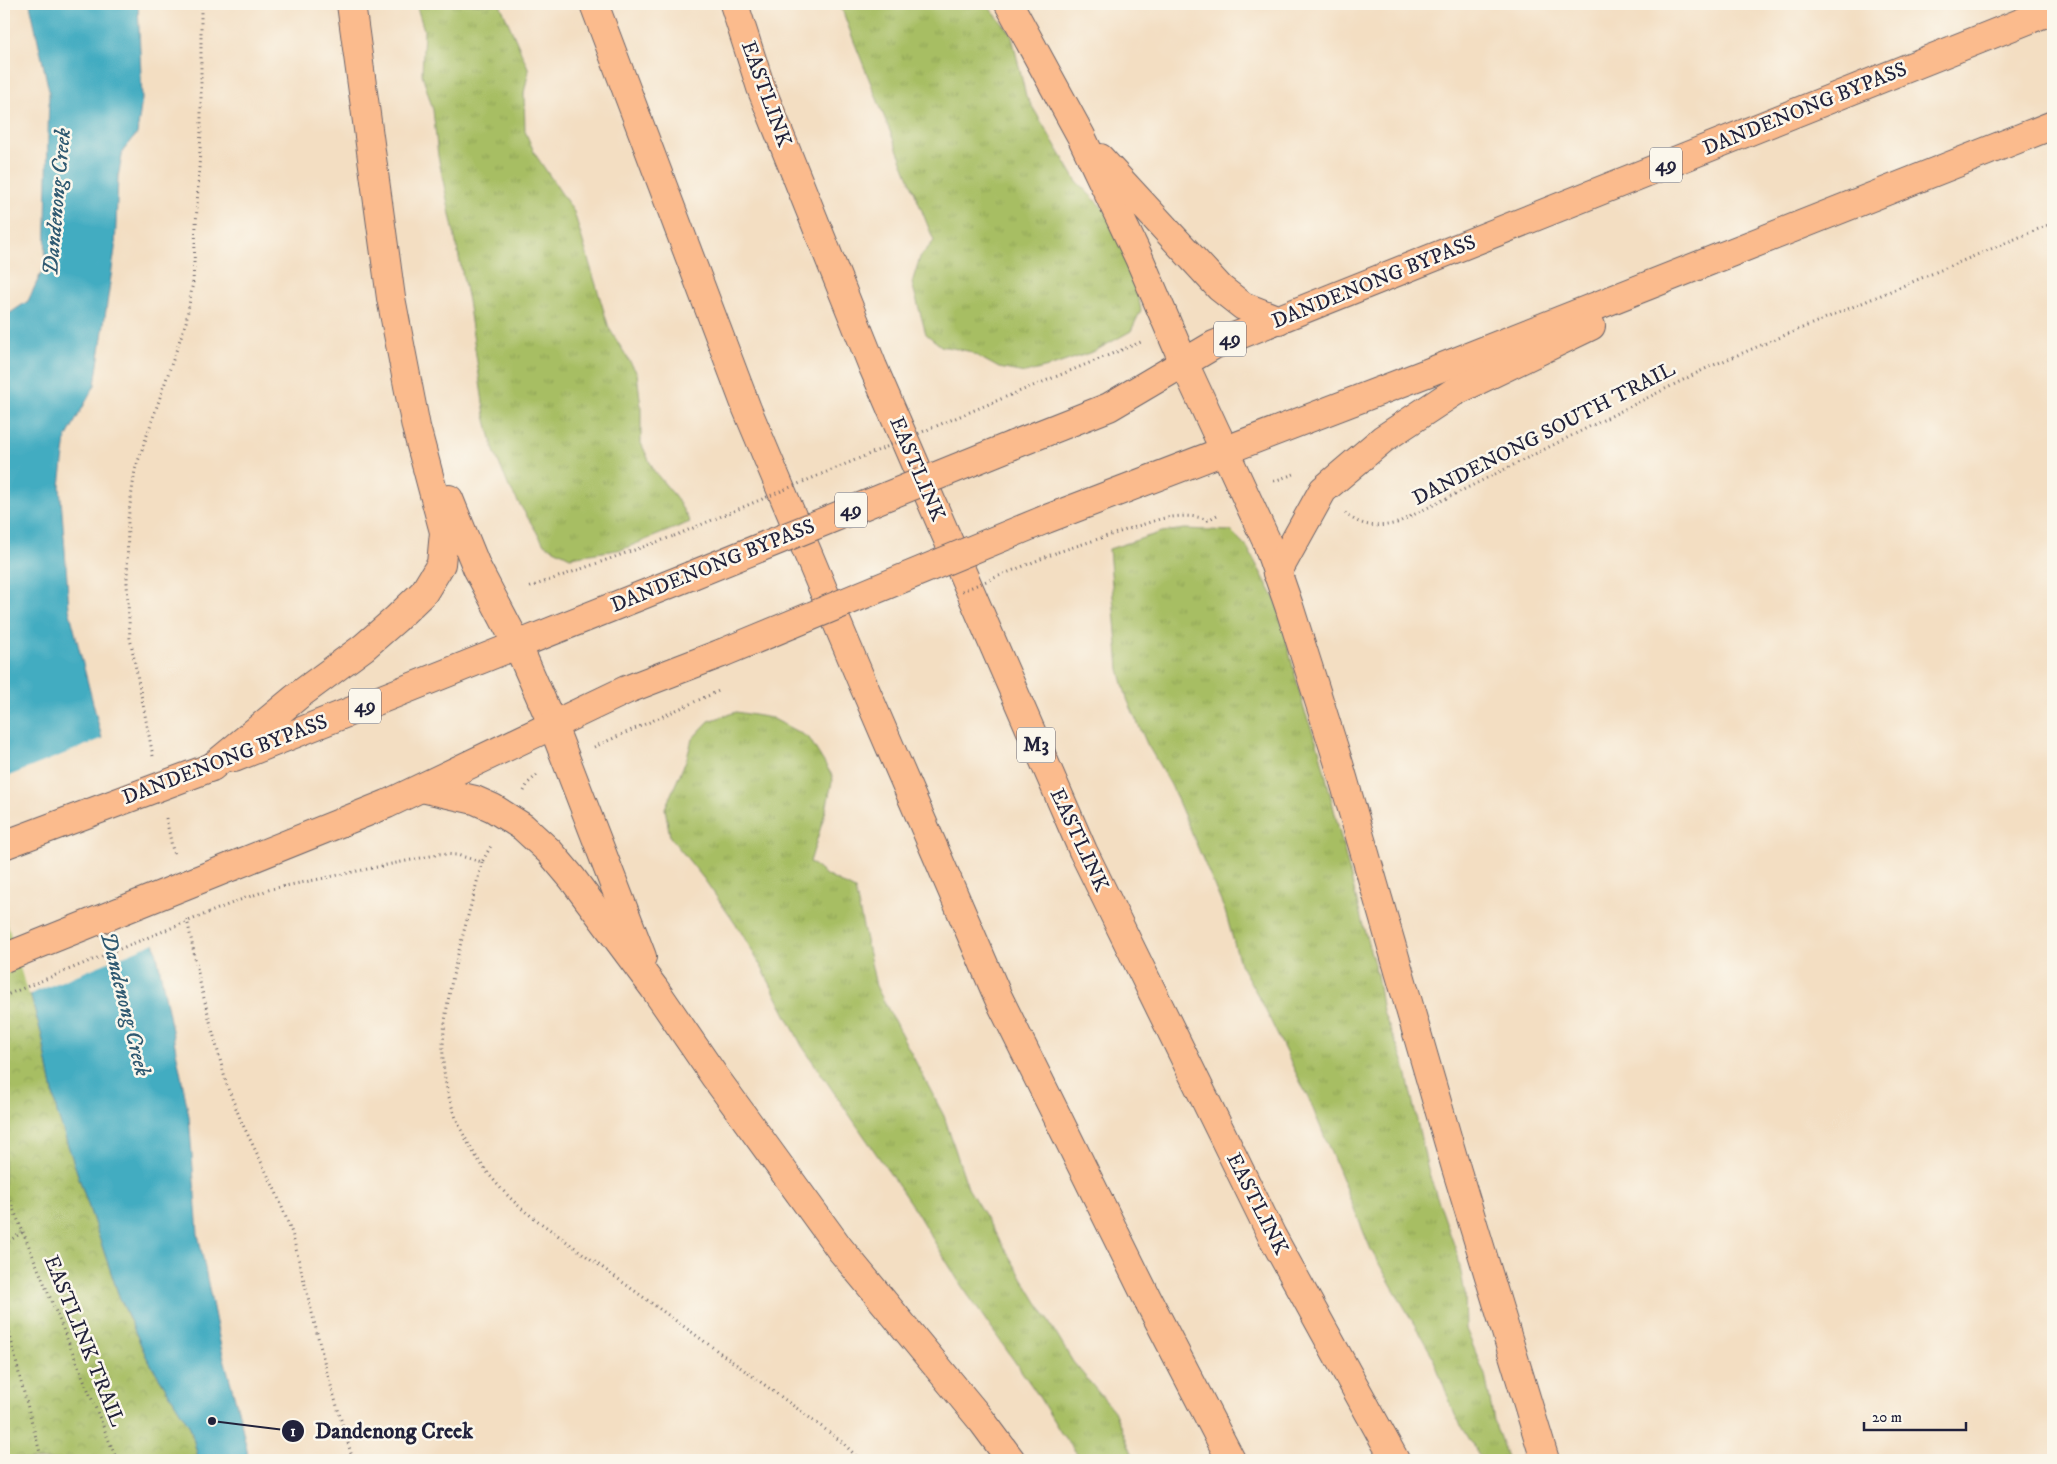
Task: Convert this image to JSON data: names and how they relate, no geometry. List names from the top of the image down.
{
  "streets": {
    "highway": [
      "EASTLINK",
      "DANDENONG BYPASS",
      "49",
      "M3"
    ],
    "path": ["DANDENONG SOUTH TRAIL", "EASTLINK TRAIL"]
  },
  "water": ["Dandenong Creek"],
  "places": ["Dandenong Creek"],
  "scale_bar": "20 m"
}
